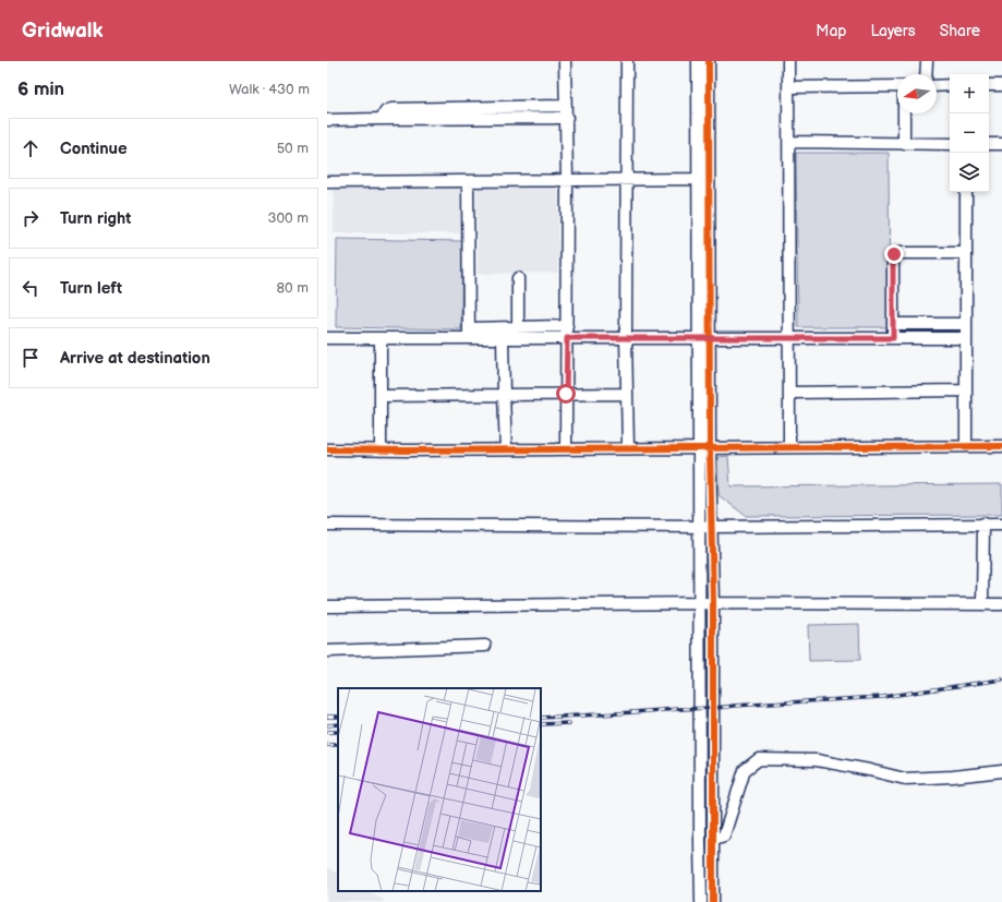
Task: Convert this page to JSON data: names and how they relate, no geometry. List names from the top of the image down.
{
  "north": "left",
  "page": {
    "header": "Gridwalk",
    "nav": ["Map", "Layers", "Share"],
    "heading": ["6 min", "Walk · 430 m"],
    "map_buttons": ["+", "−"],
    "list": [
      ["Continue", "50 m"],
      ["Turn right", "300 m"],
      ["Turn left", "80 m"],
      "Arrive at destination"
    ]
  }
}
